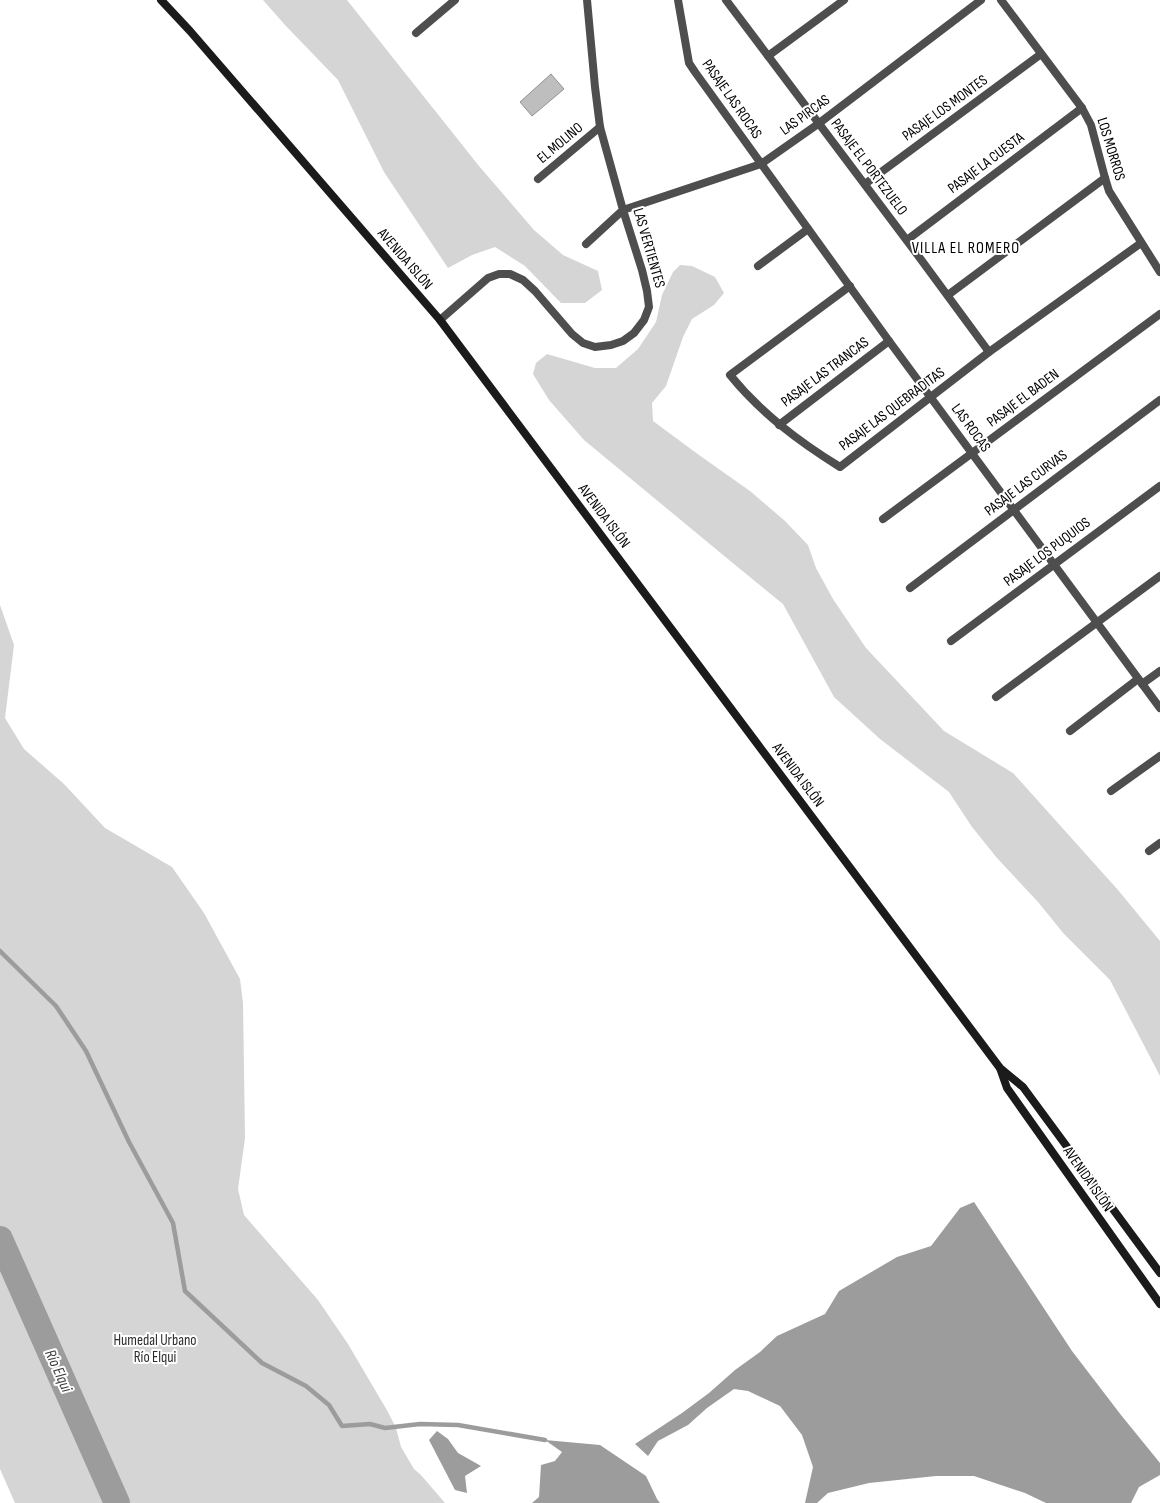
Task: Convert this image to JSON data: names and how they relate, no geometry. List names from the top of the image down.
{
  "streets": {
    "main road": ["AVENIDA ISLÓN"],
    "street": [
      "PASAJE LAS ROCAS",
      "PASAJE LOS MONTES",
      "LAS PIRCAS",
      "EL MOLINO",
      "LOS MORROS",
      "PASAJE LA CUESTA",
      "PASAJE EL PORTEZUELO",
      "LAS VERTIENTES",
      "PASAJE LAS TRANCAS",
      "PASAJE EL BADEN",
      "PASAJE LAS QUEBRADITAS",
      "LAS ROCAS",
      "PASAJE LAS CURVAS",
      "PASAJE LOS PUQUIOS"
    ]
  },
  "crossings": [
    ["PASAJE LAS ROCAS", "LAS PIRCAS"],
    ["PASAJE LAS ROCAS", "LAS ROCAS"],
    ["PASAJE LOS MONTES", "LOS MORROS"],
    ["PASAJE LOS MONTES", "PASAJE EL PORTEZUELO"],
    ["LAS PIRCAS", "PASAJE EL PORTEZUELO"],
    ["LAS PIRCAS", "LAS VERTIENTES"],
    ["LAS PIRCAS", "LAS ROCAS"],
    ["EL MOLINO", "LAS VERTIENTES"],
    ["LOS MORROS", "PASAJE LA CUESTA"],
    ["LOS MORROS", "PASAJE LAS QUEBRADITAS"],
    ["PASAJE LA CUESTA", "PASAJE EL PORTEZUELO"],
    ["PASAJE EL PORTEZUELO", "PASAJE LAS QUEBRADITAS"],
    ["LAS VERTIENTES", "AVENIDA ISLÓN"],
    ["PASAJE LAS TRANCAS", "PASAJE LAS QUEBRADITAS"],
    ["PASAJE LAS TRANCAS", "LAS ROCAS"],
    ["PASAJE EL BADEN", "LAS ROCAS"],
    ["PASAJE LAS QUEBRADITAS", "LAS ROCAS"],
    ["LAS ROCAS", "PASAJE LAS CURVAS"],
    ["LAS ROCAS", "PASAJE LOS PUQUIOS"]
  ],
  "districts": ["VILLA EL ROMERO"],
  "water": ["Río Elqui"],
  "parks": ["Humedal Urbano Río Elqui"]
}
